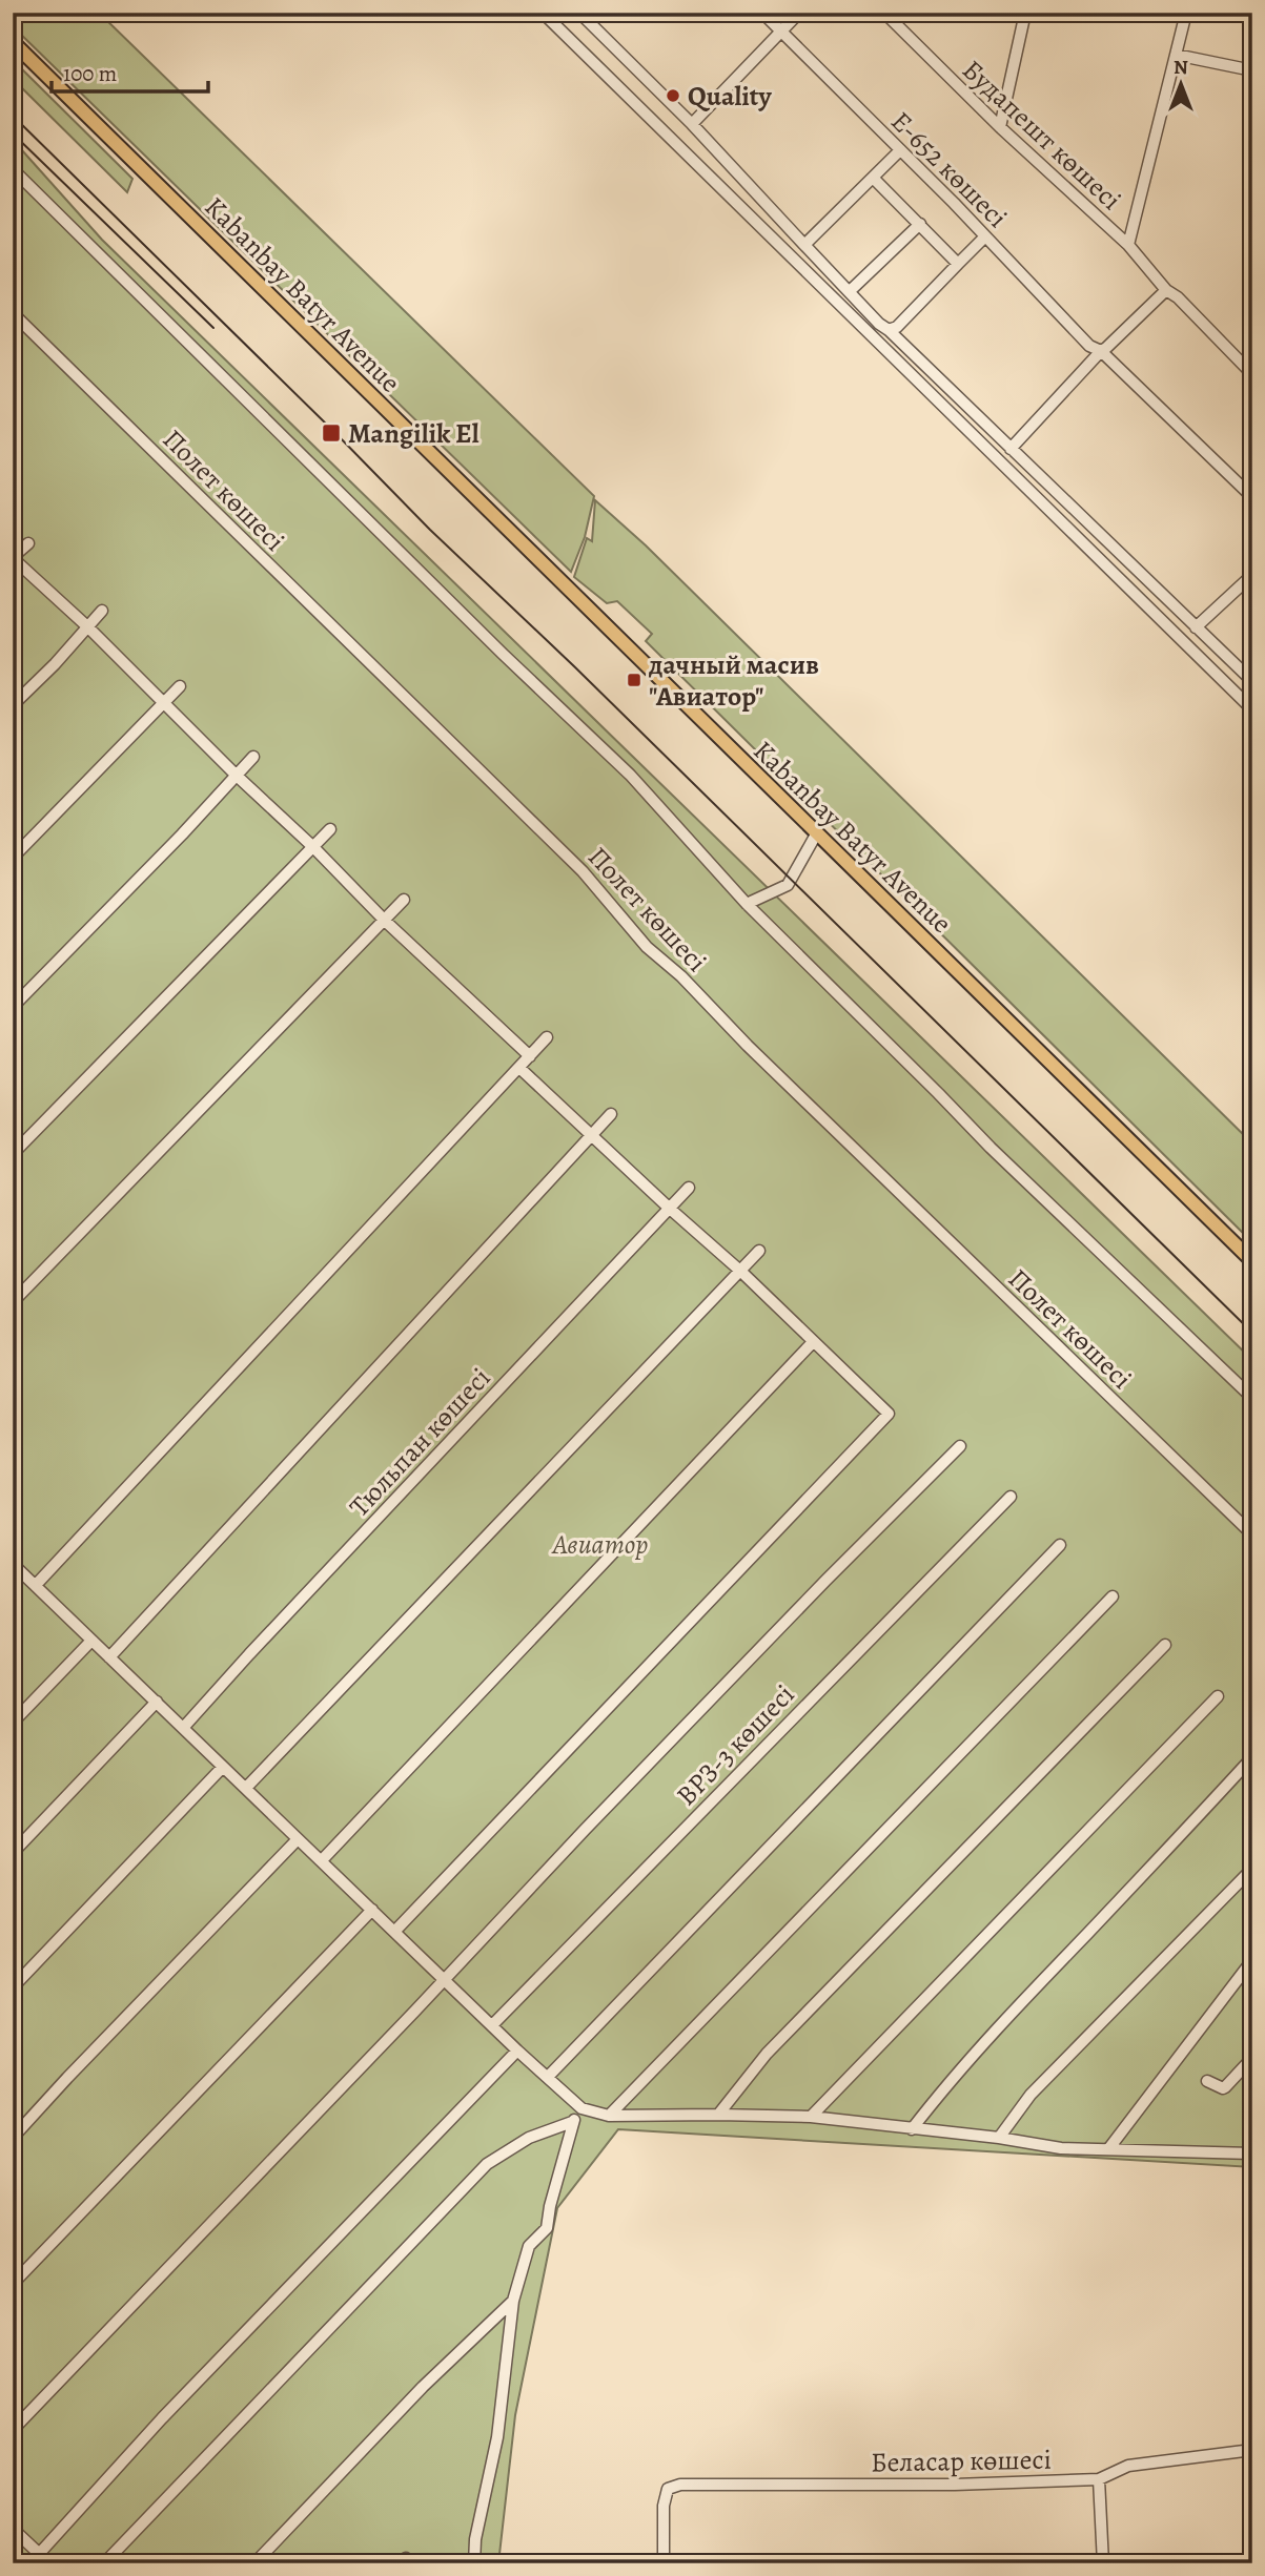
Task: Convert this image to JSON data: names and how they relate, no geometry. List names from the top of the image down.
{
  "streets": {
    "main road": ["Kabanbay Batyr Avenue"],
    "street": [
      "Будапешт көшесі",
      "Е-652 көшесі",
      "Полет көшесі",
      "Тюльпан көшесі",
      "ВРЗ-3 көшесі",
      "Беласар көшесі"
    ]
  },
  "parks": ["Авиатор"],
  "places": {
    "other": ["Quality"],
    "transit": ["Mangilik El", "дачный масив \"Авиатор\""]
  },
  "scale_bar": "100 m",
  "north": "top"
}
